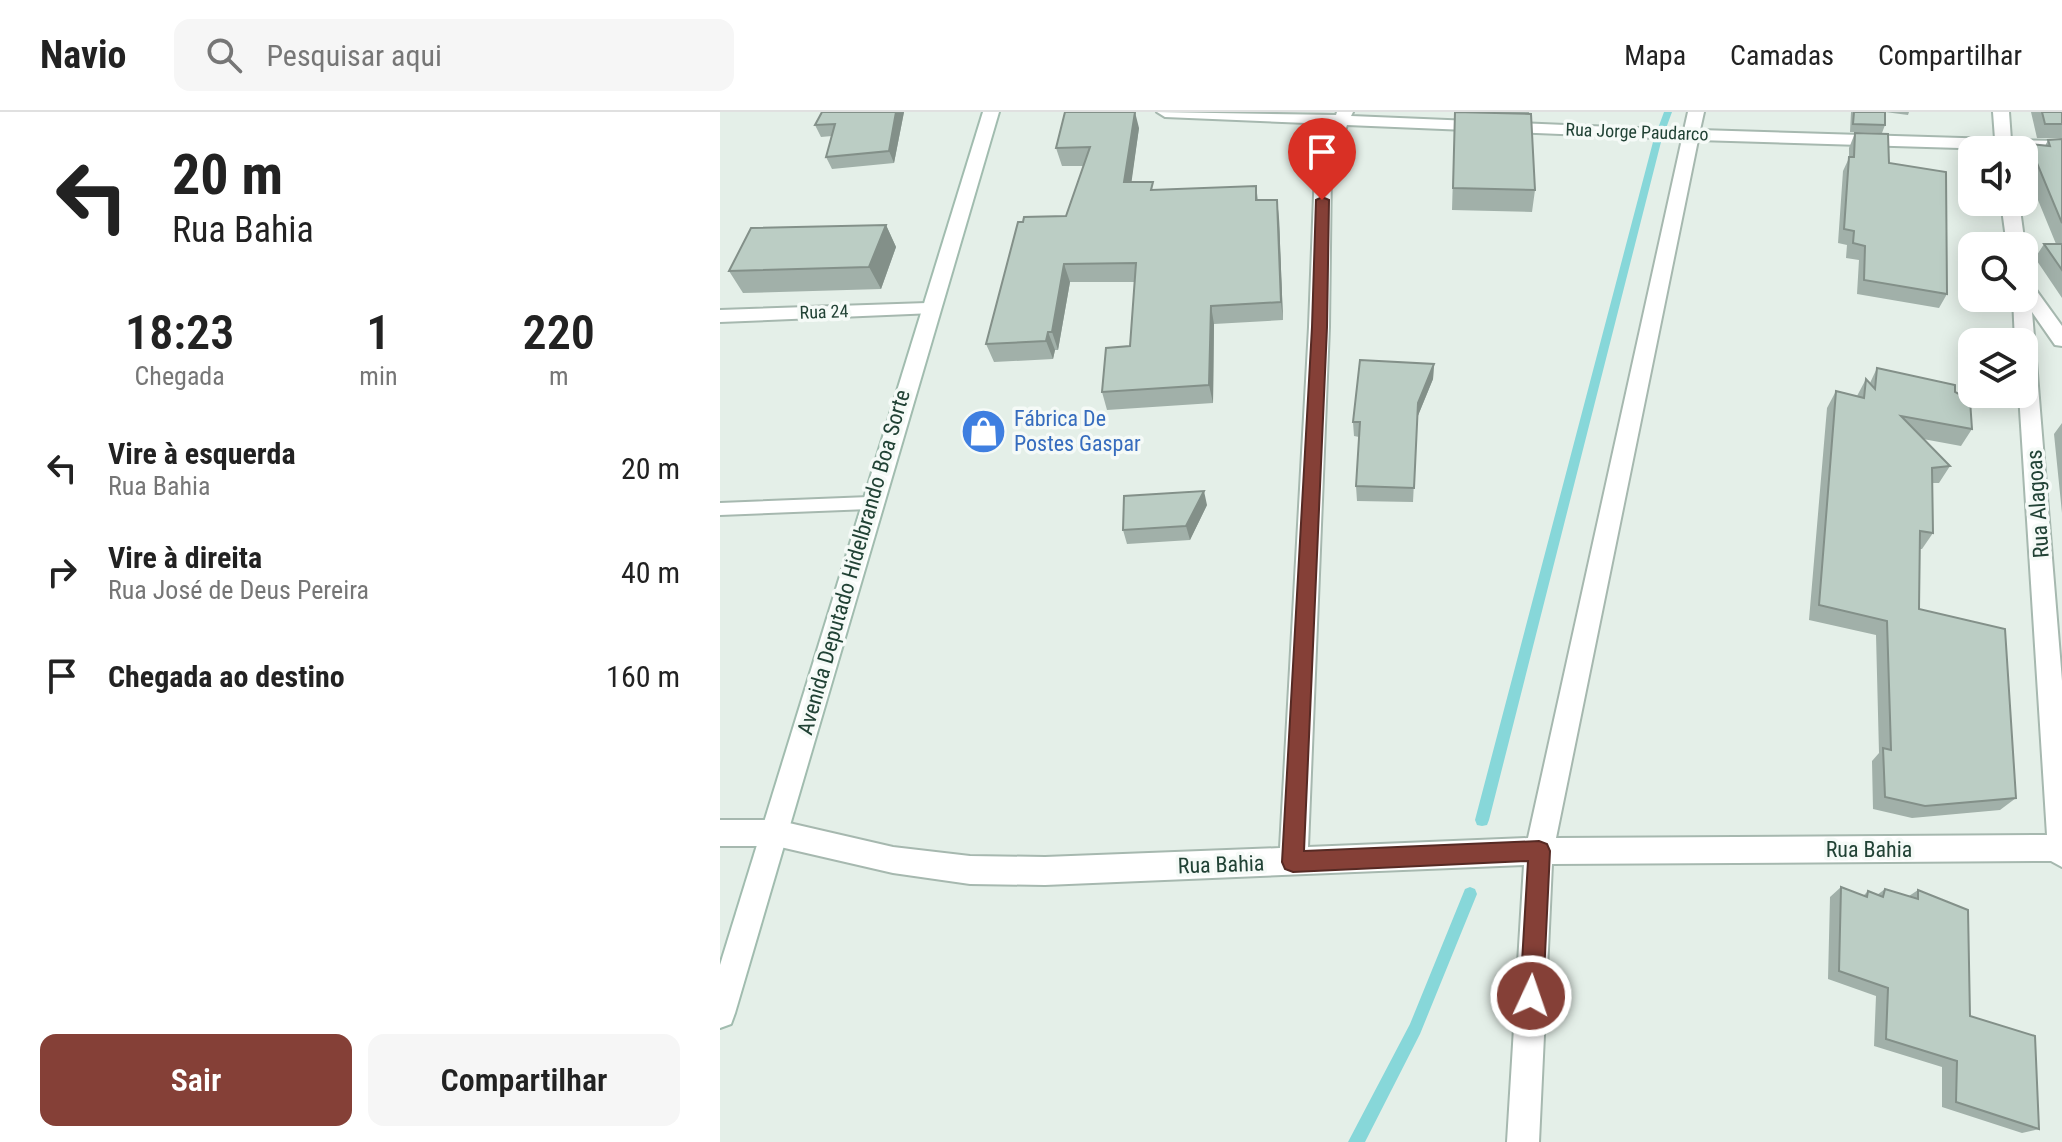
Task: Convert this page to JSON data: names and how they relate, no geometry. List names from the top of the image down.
{
  "streets": {
    "street": [
      "Rua Jorge Paudarco",
      "Rua 24",
      "Rua Alagoas",
      "Avenida Deputado Hidelbrando Boa Sorte",
      "Rua Bahia"
    ]
  },
  "crossings": [
    ["Rua 24", "Avenida Deputado Hidelbrando Boa Sorte"],
    ["Rua Alagoas", "Rua Bahia"],
    ["Avenida Deputado Hidelbrando Boa Sorte", "Rua Bahia"]
  ],
  "places": {
    "shop": ["Fábrica De Postes Gaspar"]
  },
  "page": {
    "header": "Navio",
    "search": "Pesquisar aqui",
    "nav": ["Mapa", "Camadas", "Compartilhar"],
    "turn": ["20 m", "Rua Bahia"],
    "eta": [
      "18:23",
      "Chegada",
      "1",
      "min",
      "220",
      "m"
    ],
    "list": [
      {
        "name": "Vire à esquerda",
        "note": "Rua Bahia",
        "value": "20 m"
      },
      {
        "name": "Vire à direita",
        "note": "Rua José de Deus Pereira",
        "value": "40 m"
      },
      {
        "name": "Chegada ao destino",
        "value": "160 m"
      }
    ],
    "buttons": ["Sair", "Compartilhar"]
  }
}
